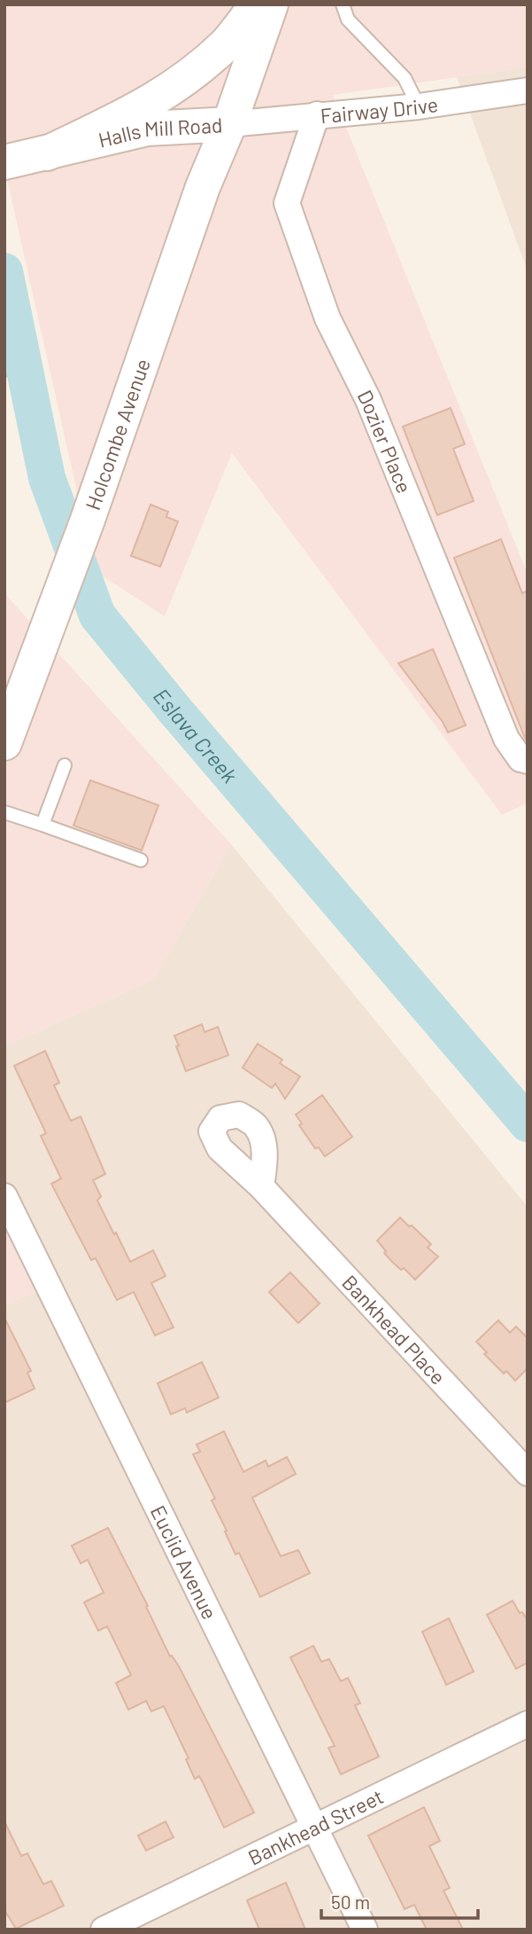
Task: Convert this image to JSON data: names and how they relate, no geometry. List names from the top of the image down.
{
  "streets": {
    "street": [
      "Fairway Drive",
      "Halls Mill Road",
      "Holcombe Avenue",
      "Dozier Place",
      "Bankhead Place",
      "Euclid Avenue",
      "Bankhead Street"
    ]
  },
  "crossings": [
    ["Fairway Drive", "Halls Mill Road"],
    ["Fairway Drive", "Holcombe Avenue"],
    ["Fairway Drive", "Dozier Place"],
    ["Halls Mill Road", "Holcombe Avenue"],
    ["Euclid Avenue", "Bankhead Street"]
  ],
  "water": ["Eslava Creek"],
  "scale_bar": "50 m"
}
